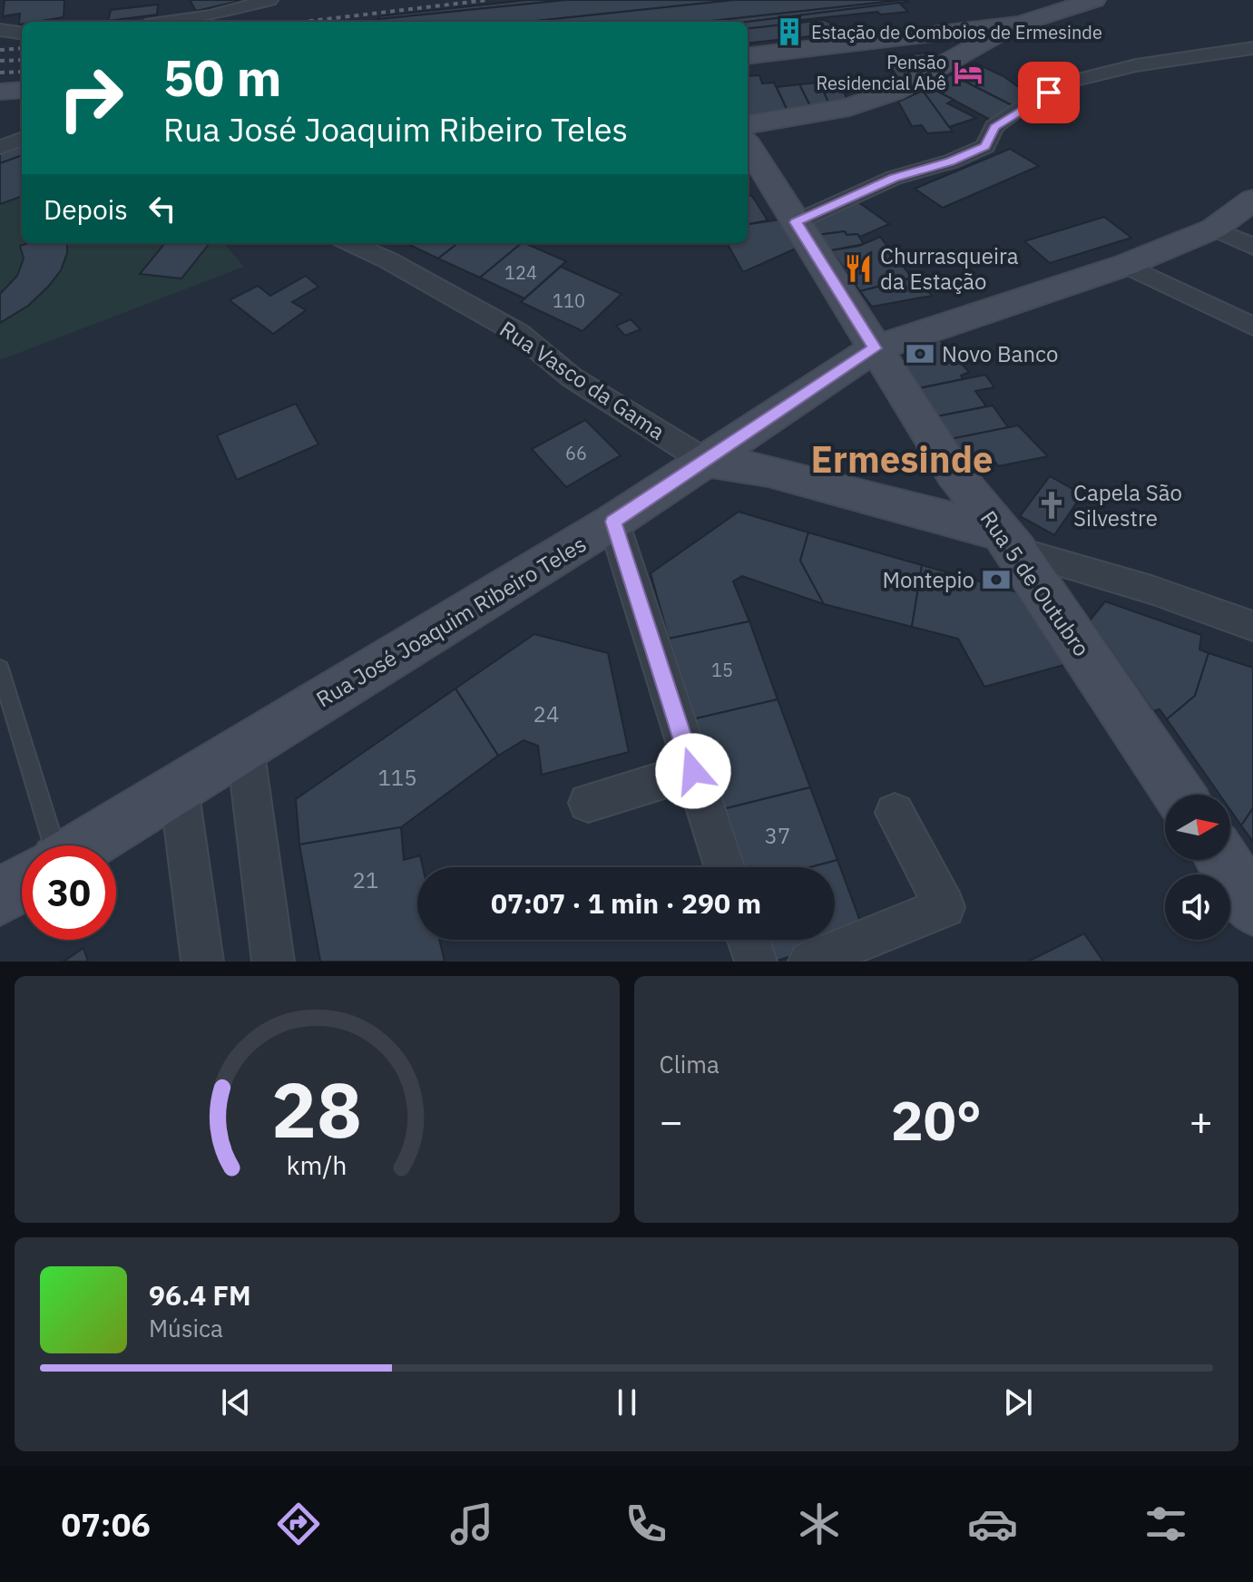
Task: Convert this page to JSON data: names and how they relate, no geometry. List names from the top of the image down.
{
  "streets": {
    "main road": ["Rua Vasco da Gama", "Rua 5 de Outubro", "Rua José Joaquim Ribeiro Teles"]
  },
  "crossings": [
    ["Rua Vasco da Gama", "Rua 5 de Outubro"],
    ["Rua Vasco da Gama", "Rua José Joaquim Ribeiro Teles"],
    ["Rua 5 de Outubro", "Rua José Joaquim Ribeiro Teles"]
  ],
  "districts": ["Ermesinde"],
  "places": {
    "building": ["Estação de Comboios de Ermesinde"],
    "hotel": ["Pensão Residencial Abê"],
    "restaurant": ["Churrasqueira da Estação"],
    "bank": ["Novo Banco", "Montepio"],
    "church": ["Capela São Silvestre"]
  },
  "house_numbers": [
    "124",
    "110",
    "66",
    "15",
    "24",
    "115",
    "37",
    "21"
  ],
  "north": "right",
  "page": {
    "turn": ["50 m", "Rua José Joaquim Ribeiro Teles"],
    "then": "Depois",
    "limit": "30",
    "trip": "07:07 · 1 min · 290 m",
    "tile": "Clima",
    "heat": ["−", "20°", "+"],
    "song": ["96.4 FM", "Música"],
    "tabs": "07:06",
    "gauge": ["28", "km/h"]
  }
}
